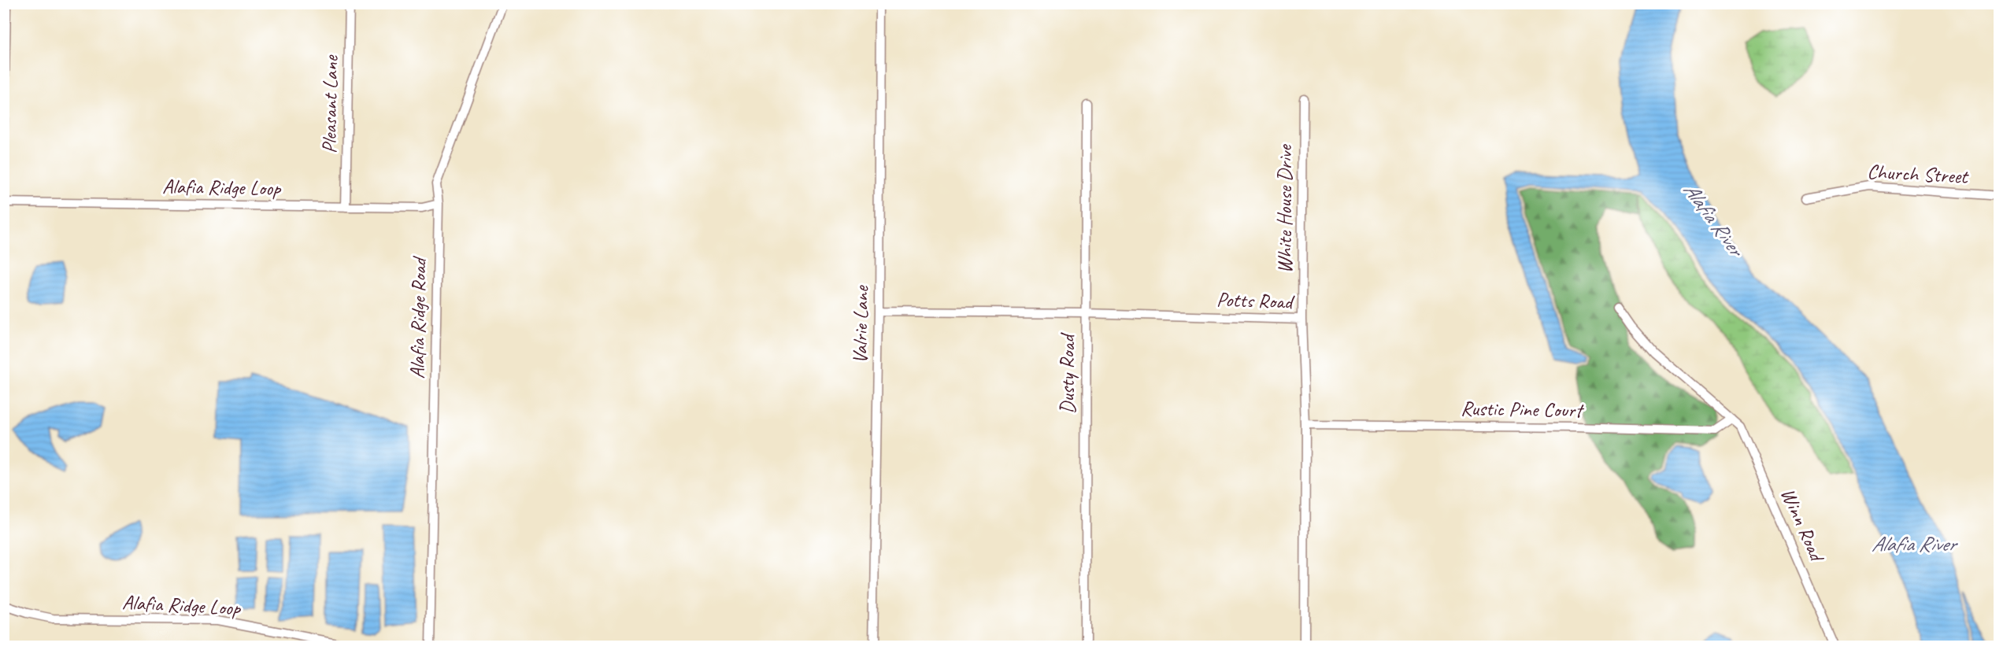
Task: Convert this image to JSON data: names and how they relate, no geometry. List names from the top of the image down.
{
  "streets": {
    "street": [
      "Pleasant Lane",
      "Church Street",
      "Alafia Ridge Loop",
      "White House Drive",
      "Potts Road",
      "Alafia Ridge Road",
      "Valrie Lane",
      "Dusty Road",
      "Rustic Pine Court",
      "Winn Road"
    ]
  },
  "crossings": [
    ["Pleasant Lane", "Alafia Ridge Loop"],
    ["Alafia Ridge Loop", "Alafia Ridge Road"],
    ["White House Drive", "Potts Road"],
    ["Potts Road", "Valrie Lane"],
    ["Potts Road", "Dusty Road"],
    ["Potts Road", "Rustic Pine Court"],
    ["Rustic Pine Court", "Winn Road"]
  ],
  "water": ["Alafia River"]
}
